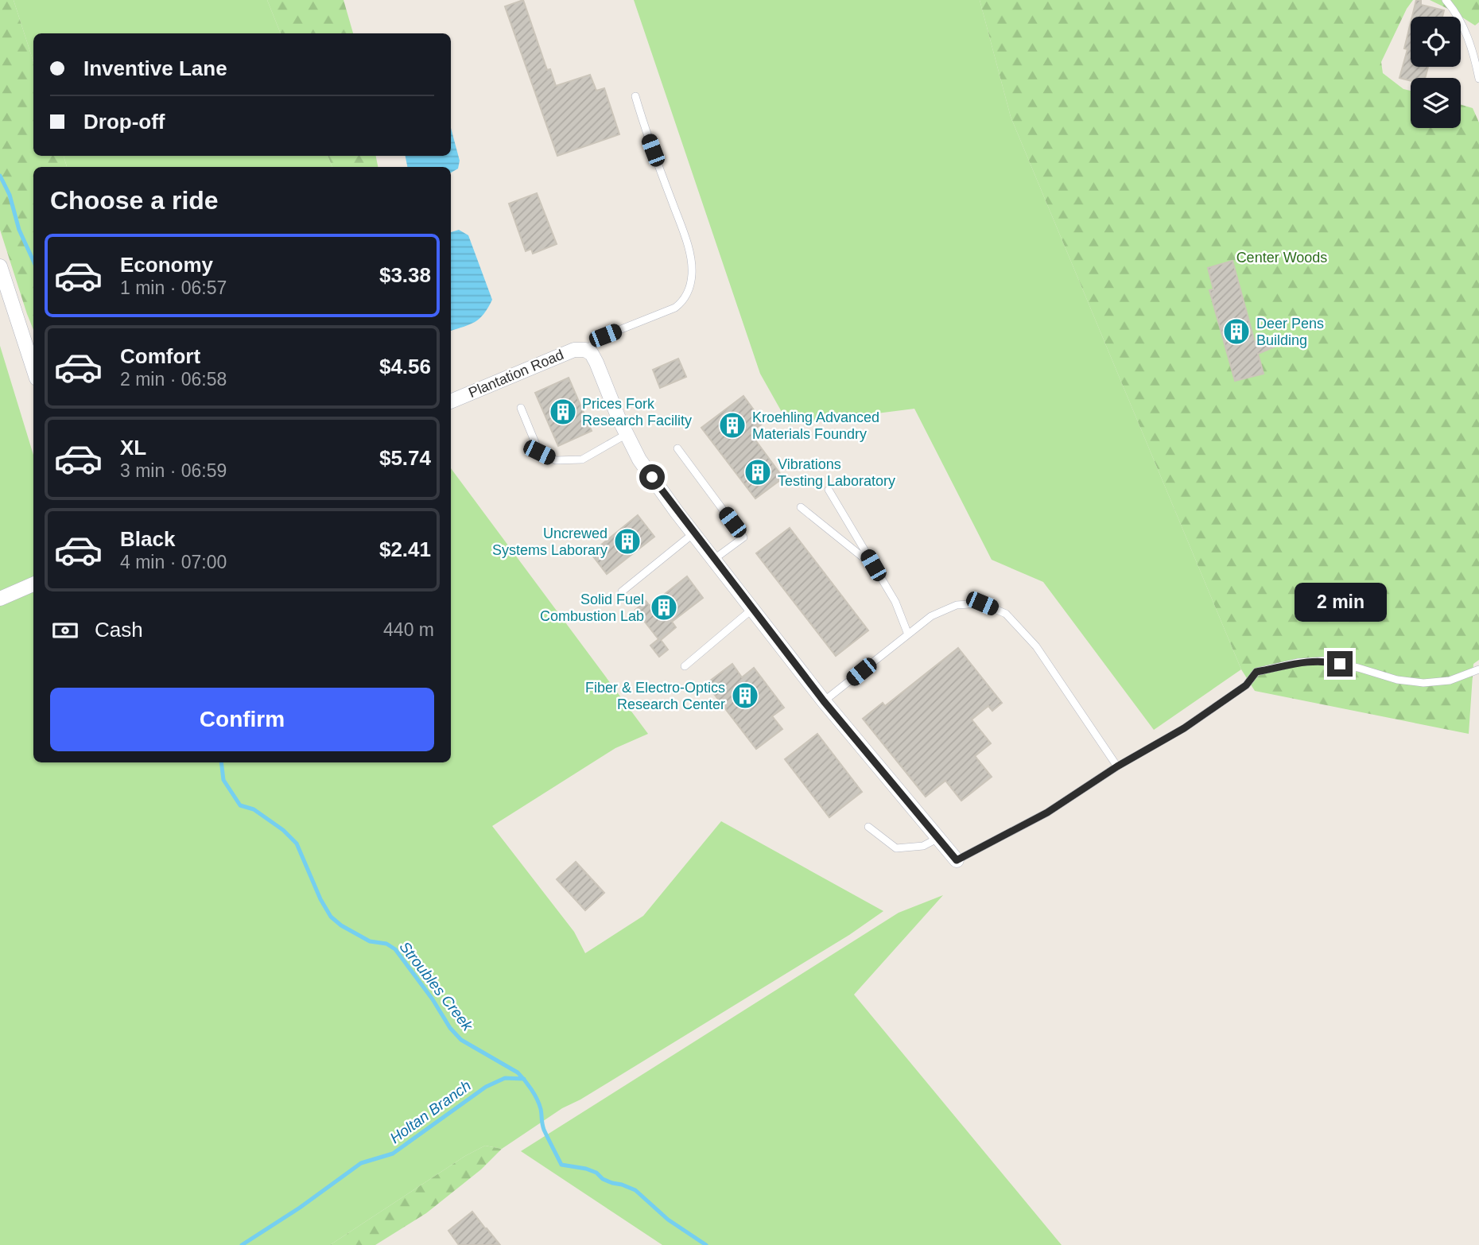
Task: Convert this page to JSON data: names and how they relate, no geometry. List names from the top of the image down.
{
  "streets": {
    "street": ["Plantation Road"]
  },
  "water": ["Stroubles Creek", "Holtan Branch"],
  "parks": ["Center Woods"],
  "places": {
    "building": [
      "Deer Pens Building",
      "Prices Fork Research Facility",
      "Kroehling Advanced Materials Foundry",
      "Vibrations Testing Laboratory",
      "Uncrewed Systems Laborary",
      "Solid Fuel Combustion Lab",
      "Fiber & Electro-Optics Research Center"
    ]
  },
  "page": {
    "banner": ["Inventive Lane", "Drop-off"],
    "heading": "Choose a ride",
    "list": [
      {
        "name": "Economy",
        "note": "1 min · 06:57",
        "value": "$3.38"
      },
      {
        "name": "Comfort",
        "note": "2 min · 06:58",
        "value": "$4.56"
      },
      {
        "name": "XL",
        "note": "3 min · 06:59",
        "value": "$5.74"
      },
      {
        "name": "Black",
        "note": "4 min · 07:00",
        "value": "$2.41"
      }
    ],
    "bubble": "2 min",
    "pay": ["Cash", "440 m"],
    "buttons": "Confirm"
  }
}
